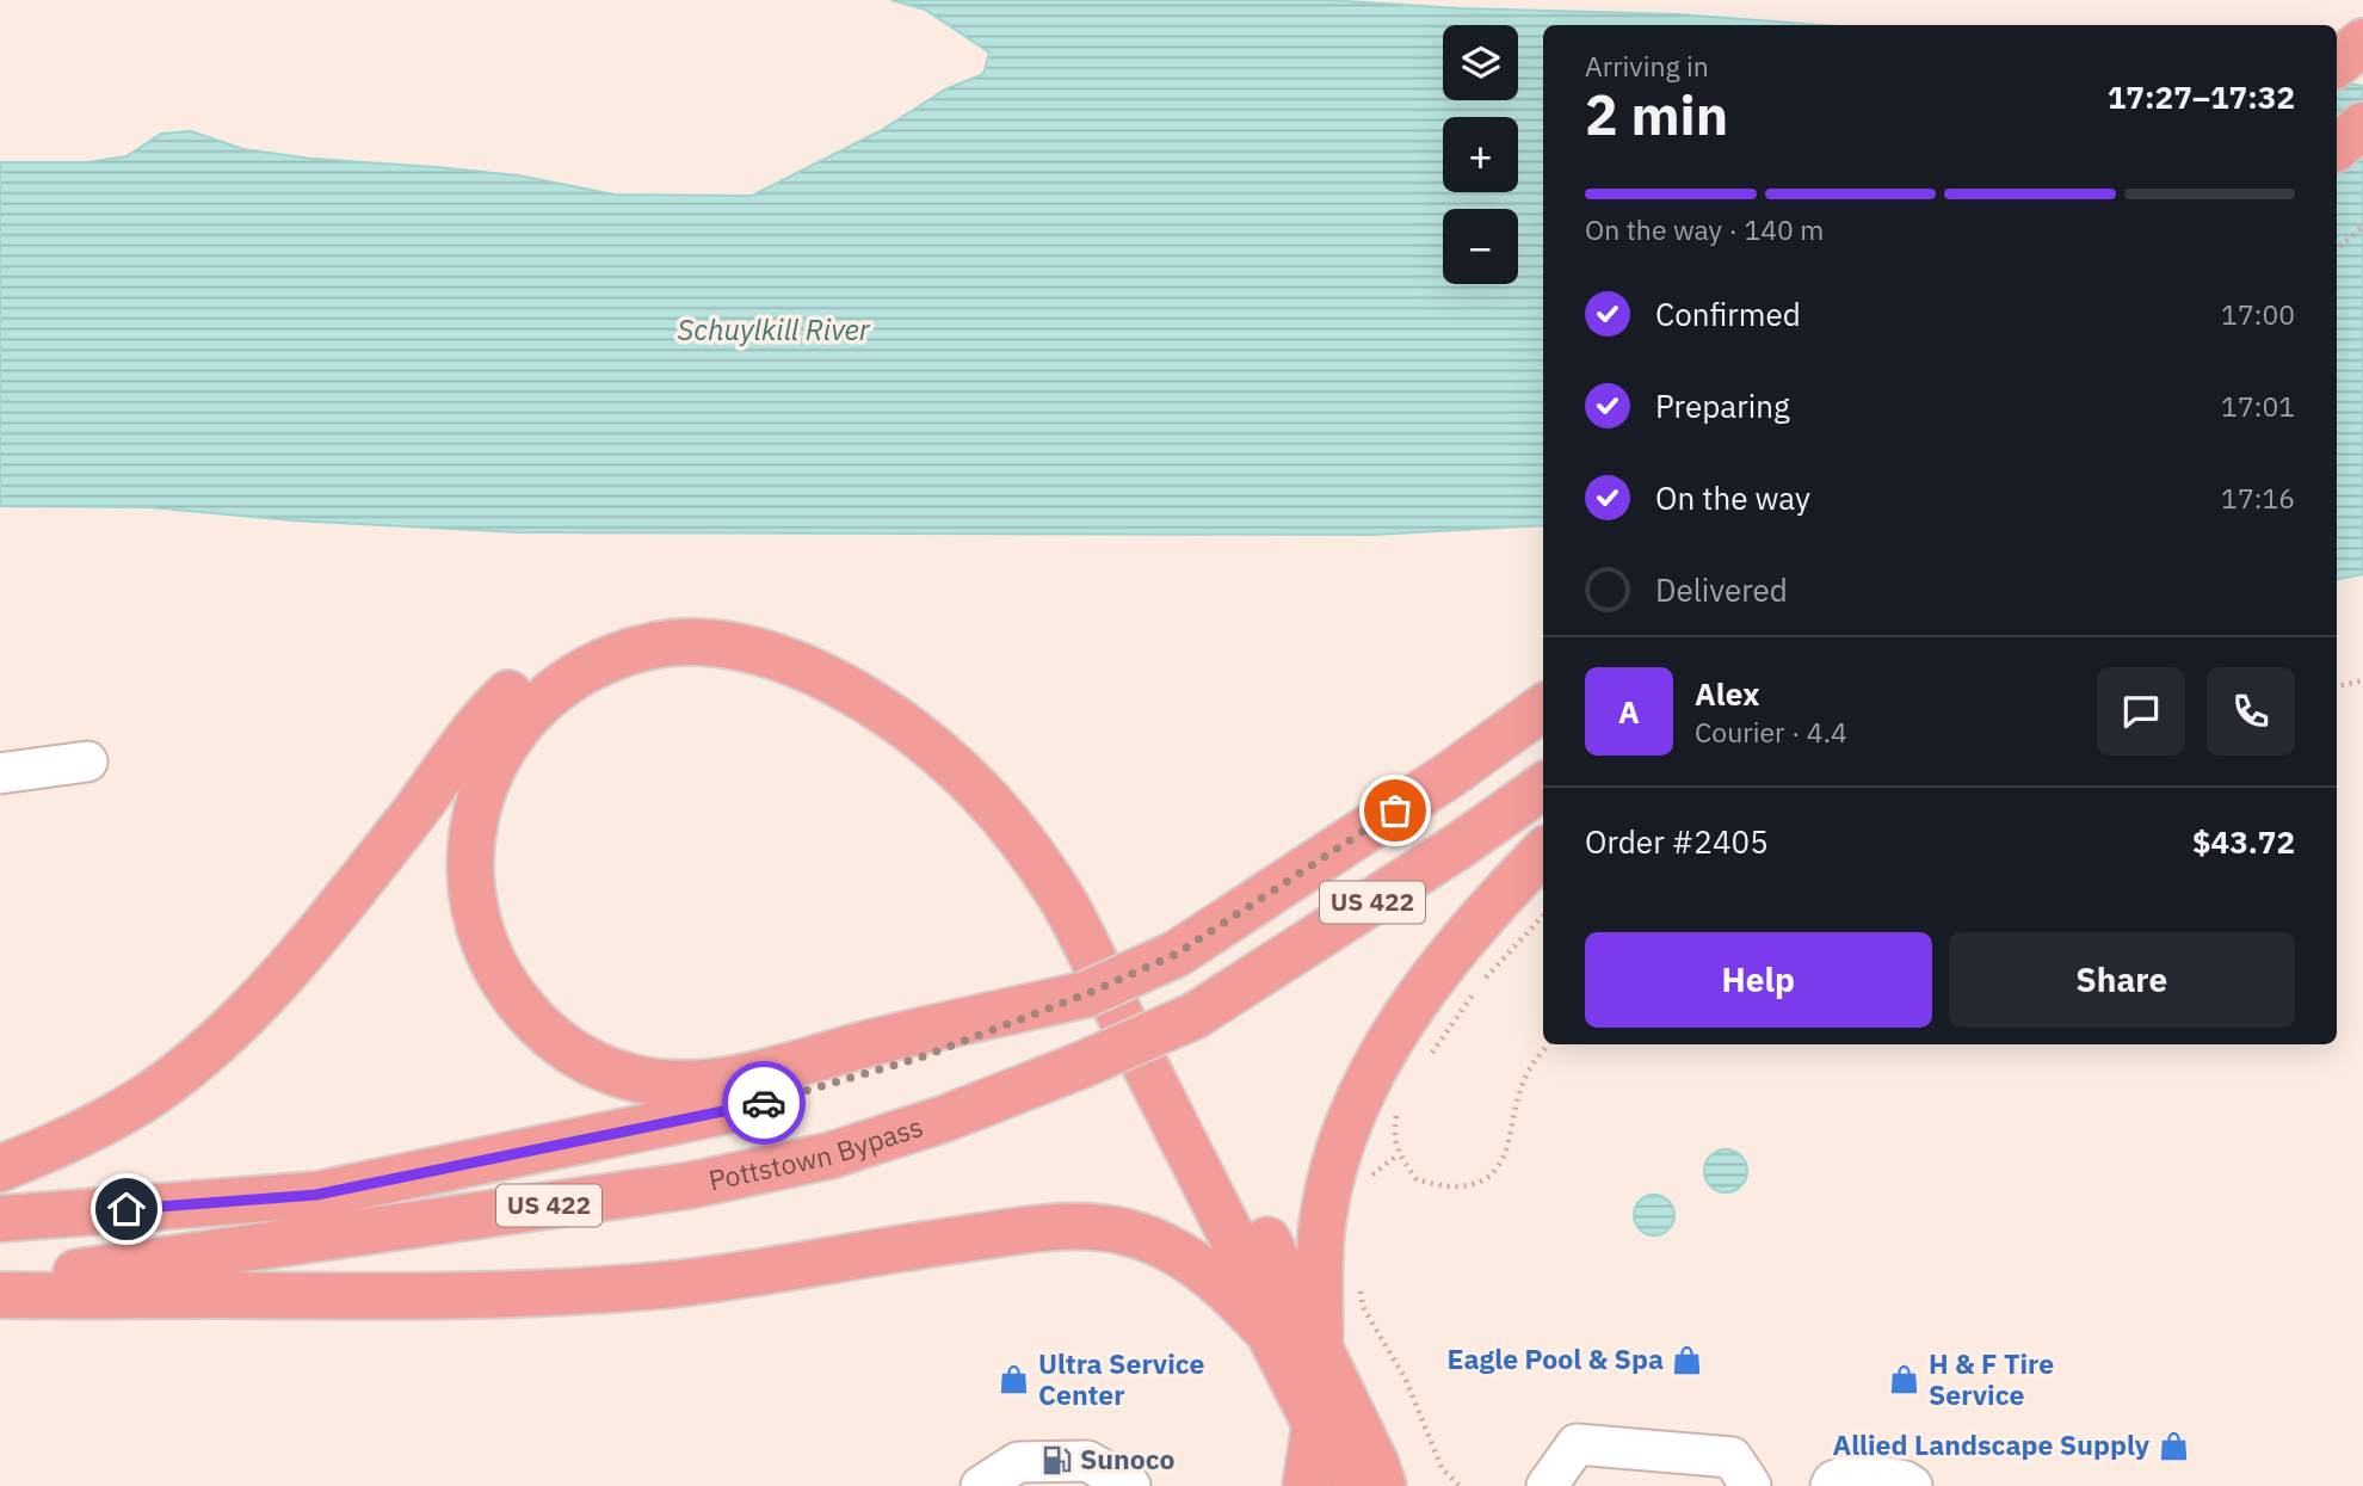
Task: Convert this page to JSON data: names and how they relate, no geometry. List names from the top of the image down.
{
  "streets": {
    "highway": ["US 422", "Pottstown Bypass"]
  },
  "water": ["Schuylkill River"],
  "places": {
    "shop": [
      "Eagle Pool & Spa",
      "Ultra Service Center",
      "H & F Tire Service",
      "Allied Landscape Supply"
    ],
    "fuel station": ["Sunoco"]
  },
  "page": {
    "map_buttons": ["+", "−"],
    "heading": ["2 min", "Arriving in", "17:27–17:32"],
    "panel": [
      "Alex",
      "Courier · 4.4",
      "Order #2405",
      "$43.72"
    ],
    "bar": "On the way · 140 m",
    "list": [
      ["Confirmed", "17:00"],
      ["Preparing", "17:01"],
      ["On the way", "17:16"],
      "Delivered"
    ],
    "round": "A",
    "buttons": ["Help", "Share"]
  }
}
